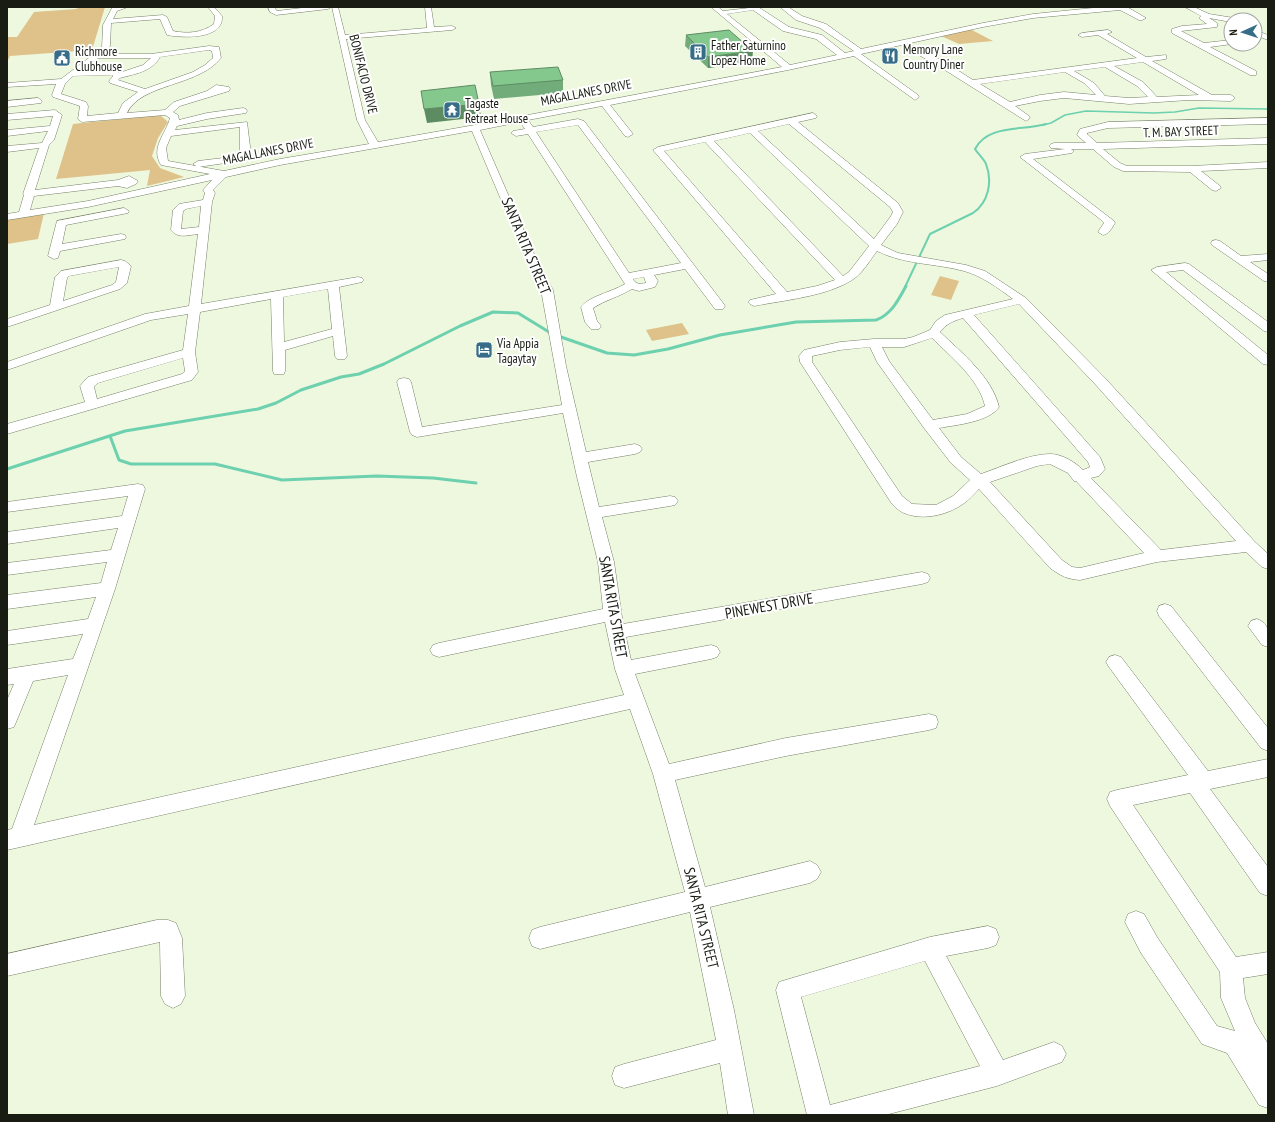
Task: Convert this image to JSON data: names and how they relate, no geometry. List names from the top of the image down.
{
  "streets": {
    "street": [
      "BONIFACIO DRIVE",
      "MAGALLANES DRIVE",
      "T. M. BAY STREET",
      "SANTA RITA STREET",
      "PINEWEST DRIVE"
    ]
  },
  "crossings": [
    ["BONIFACIO DRIVE", "MAGALLANES DRIVE"],
    ["MAGALLANES DRIVE", "SANTA RITA STREET"],
    ["SANTA RITA STREET", "PINEWEST DRIVE"]
  ],
  "places": {
    "building": ["Father Saturnino Lopez Home"],
    "restaurant": ["Memory Lane Country Diner"],
    "public building": ["Richmore Clubhouse"],
    "temple": ["Tagaste Retreat House"],
    "hotel": ["Via Appia Tagaytay"]
  },
  "north": "left"
}
